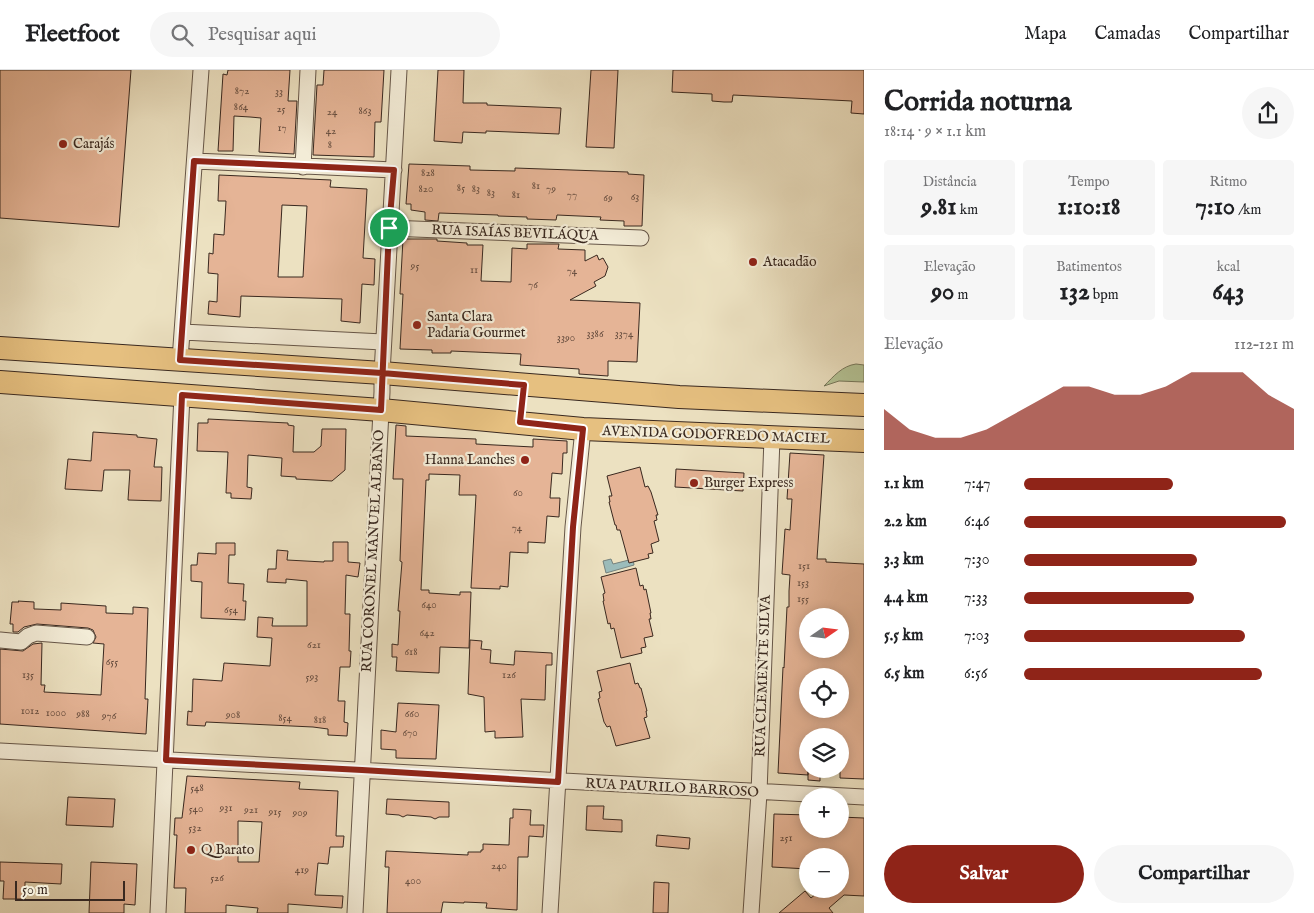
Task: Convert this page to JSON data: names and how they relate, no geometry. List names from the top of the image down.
{
  "streets": {
    "main road": ["AVENIDA GODOFREDO MACIEL"],
    "street": [
      "RUA ISAÍAS BEVILÁQUA",
      "RUA CORONEL MANUEL ALBANO",
      "RUA CLEMENTE SILVA",
      "RUA PAURILO BARROSO"
    ]
  },
  "crossings": [
    ["RUA ISAÍAS BEVILÁQUA", "RUA CORONEL MANUEL ALBANO"],
    ["AVENIDA GODOFREDO MACIEL", "RUA CORONEL MANUEL ALBANO"],
    ["AVENIDA GODOFREDO MACIEL", "RUA CLEMENTE SILVA"],
    ["RUA CORONEL MANUEL ALBANO", "RUA PAURILO BARROSO"],
    ["RUA CLEMENTE SILVA", "RUA PAURILO BARROSO"]
  ],
  "places": [
    "Carajás",
    "Atacadão",
    "Santa Clara Padaria Gourmet",
    "Hanna Lanches",
    "Burger Express",
    "Q Barato"
  ],
  "house_numbers": [
    "872",
    "33",
    "864",
    "25",
    "863",
    "24",
    "17",
    "42",
    "8",
    "828",
    "81",
    "85",
    "820",
    "83",
    "79",
    "83",
    "81",
    "77",
    "63",
    "69",
    "95",
    "11",
    "74",
    "76",
    "3386",
    "3374",
    "3390",
    "60",
    "74",
    "151",
    "153",
    "155",
    "640",
    "654",
    "642",
    "621",
    "618",
    "655",
    "135",
    "126",
    "593",
    "1012",
    "1000",
    "988",
    "660",
    "908",
    "976",
    "854",
    "818",
    "670",
    "548",
    "931",
    "540",
    "921",
    "915",
    "909",
    "532",
    "251",
    "240",
    "419",
    "526",
    "400"
  ],
  "scale_bar": "50 m",
  "north": "right",
  "page": {
    "header": "Fleetfoot",
    "search": "Pesquisar aqui",
    "nav": ["Mapa", "Camadas", "Compartilhar"],
    "heading": ["Corrida noturna", "18:14 · 9 × 1.1 km"],
    "stats": [
      ["Distância", "9.81 km"],
      ["Tempo", "1:10:18"],
      ["Ritmo", "7:10 /km"],
      ["Elevação", "90 m"],
      ["Batimentos", "132 bpm"],
      ["kcal", "643"]
    ],
    "chart": ["Elevação", "112–121 m"],
    "list": [
      {
        "name": "1.1 km",
        "note": "7:47"
      },
      {
        "name": "2.2 km",
        "note": "6:46"
      },
      {
        "name": "3.3 km",
        "note": "7:30"
      },
      {
        "name": "4.4 km",
        "note": "7:33"
      },
      {
        "name": "5.5 km",
        "note": "7:03"
      },
      {
        "name": "6.5 km",
        "note": "6:56"
      }
    ],
    "map_buttons": ["+", "−"],
    "buttons": ["Salvar", "Compartilhar"],
    "scale": "50 m"
  }
}
